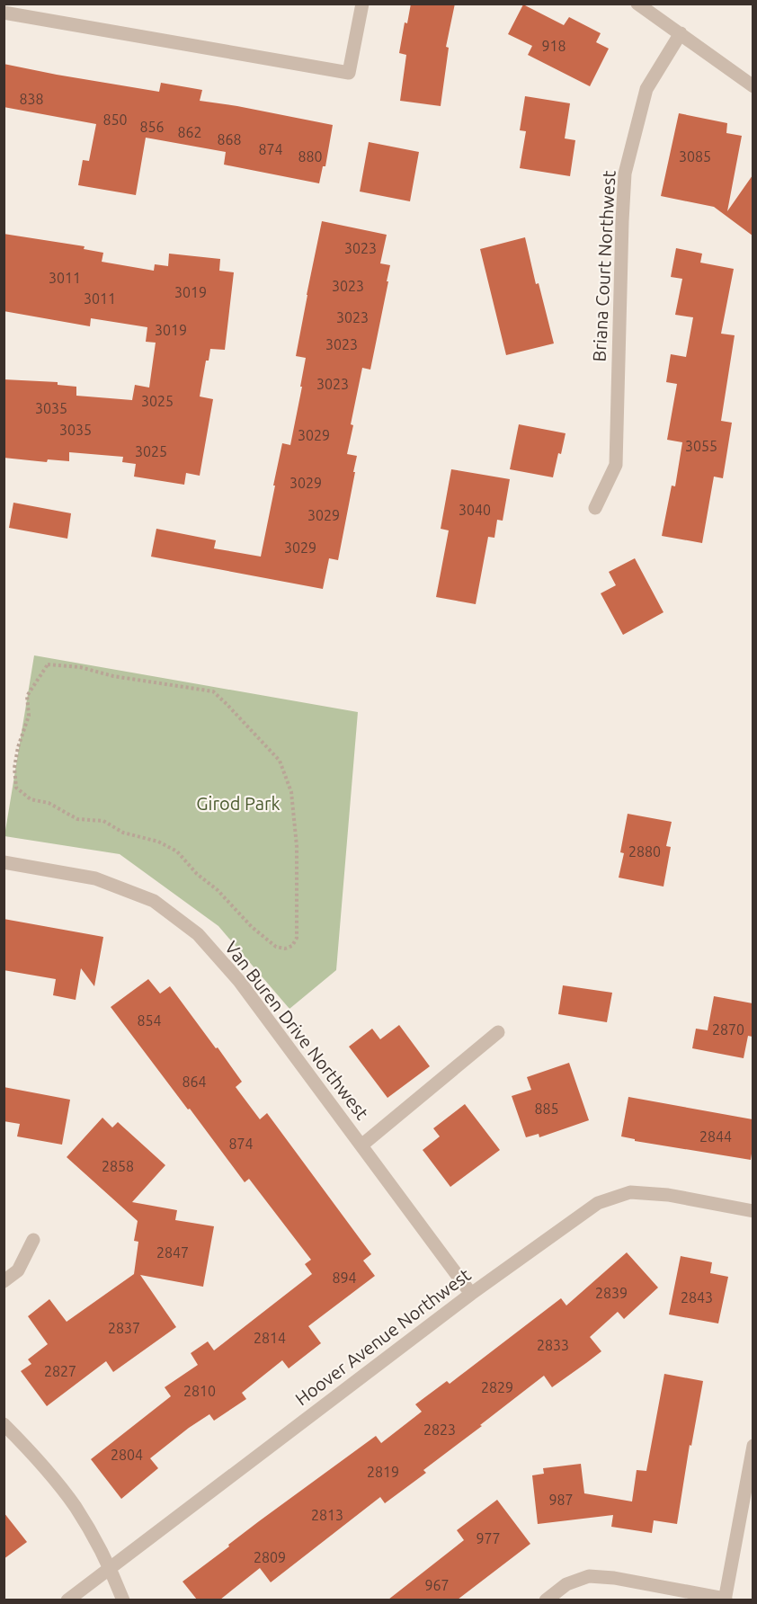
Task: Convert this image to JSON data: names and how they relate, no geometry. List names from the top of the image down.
{
  "streets": {
    "street": ["Briana Court Northwest", "Van Buren Drive Northwest", "Hoover Avenue Northwest"]
  },
  "crossings": [
    ["Van Buren Drive Northwest", "Hoover Avenue Northwest"]
  ],
  "parks": ["Girod Park"],
  "house_numbers": [
    "918",
    "838",
    "850",
    "856",
    "862",
    "868",
    "874",
    "880",
    "3085",
    "3023",
    "3011",
    "3023",
    "3019",
    "3011",
    "3023",
    "3019",
    "3023",
    "3023",
    "3025",
    "3035",
    "3035",
    "3029",
    "3055",
    "3025",
    "3029",
    "3040",
    "3029",
    "3029",
    "2880",
    "854",
    "2870",
    "864",
    "885",
    "2844",
    "874",
    "2858",
    "2847",
    "894",
    "2839",
    "2843",
    "2837",
    "2814",
    "2833",
    "2827",
    "2829",
    "2810",
    "2823",
    "2804",
    "2819",
    "987",
    "2813",
    "977",
    "2809",
    "967"
  ]
}
